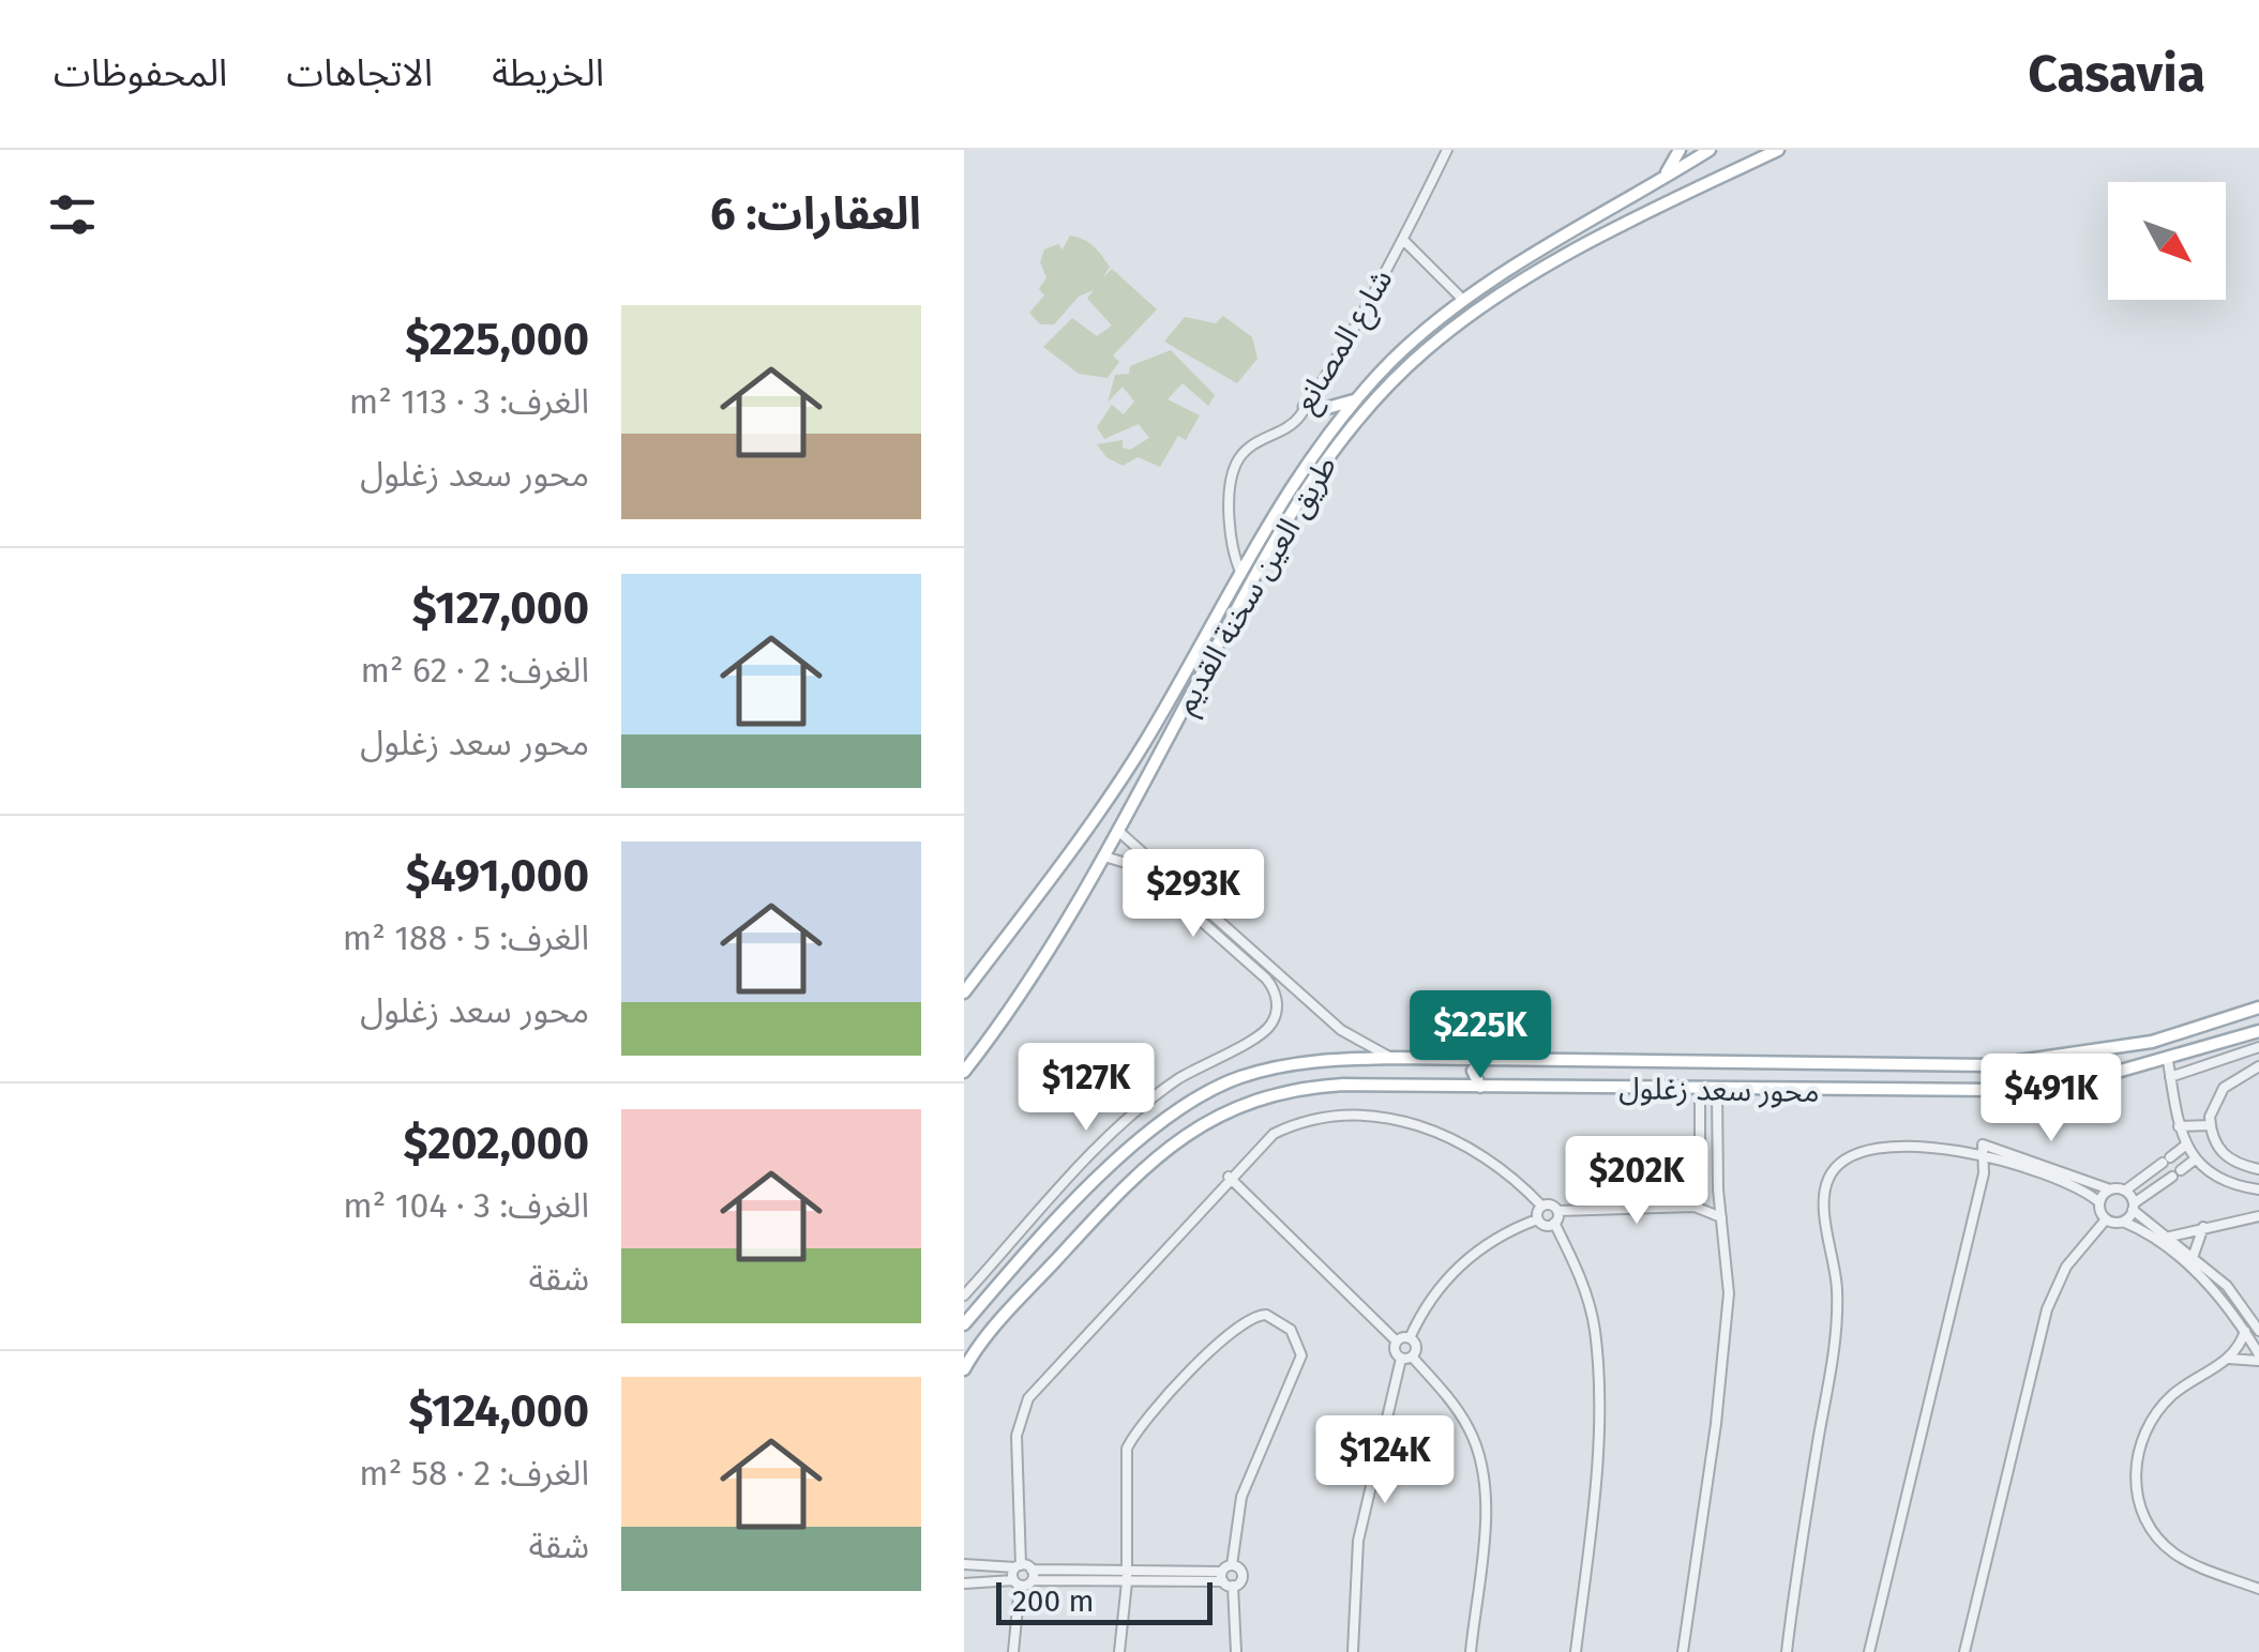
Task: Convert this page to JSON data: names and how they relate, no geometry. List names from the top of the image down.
{
  "streets": {
    "main road": ["طريق العين سخنة القديم", "محور سعد زغلول"],
    "street": ["شارع المصانع"]
  },
  "crossings": [
    ["شارع المصانع", "طريق العين سخنة القديم"]
  ],
  "scale_bar": "200 m",
  "north": "bottom right",
  "page": {
    "header": "Casavia",
    "nav": ["الخريطة", "الاتجاهات", "المحفوظات"],
    "heading": "العقارات: 6",
    "list": [
      {
        "name": "$225,000",
        "note": "الغرف: 3 · 113 m² · محور سعد زغلول"
      },
      {
        "name": "$127,000",
        "note": "الغرف: 2 · 62 m² · محور سعد زغلول"
      },
      {
        "name": "$491,000",
        "note": "الغرف: 5 · 188 m² · محور سعد زغلول"
      },
      {
        "name": "$202,000",
        "note": "الغرف: 3 · 104 m² · شقة"
      },
      {
        "name": "$124,000",
        "note": "الغرف: 2 · 58 m² · شقة"
      }
    ],
    "price": [
      "$293K",
      "$225K",
      "$127K",
      "$491K",
      "$202K",
      "$124K"
    ],
    "scale": "200 m"
  }
}
